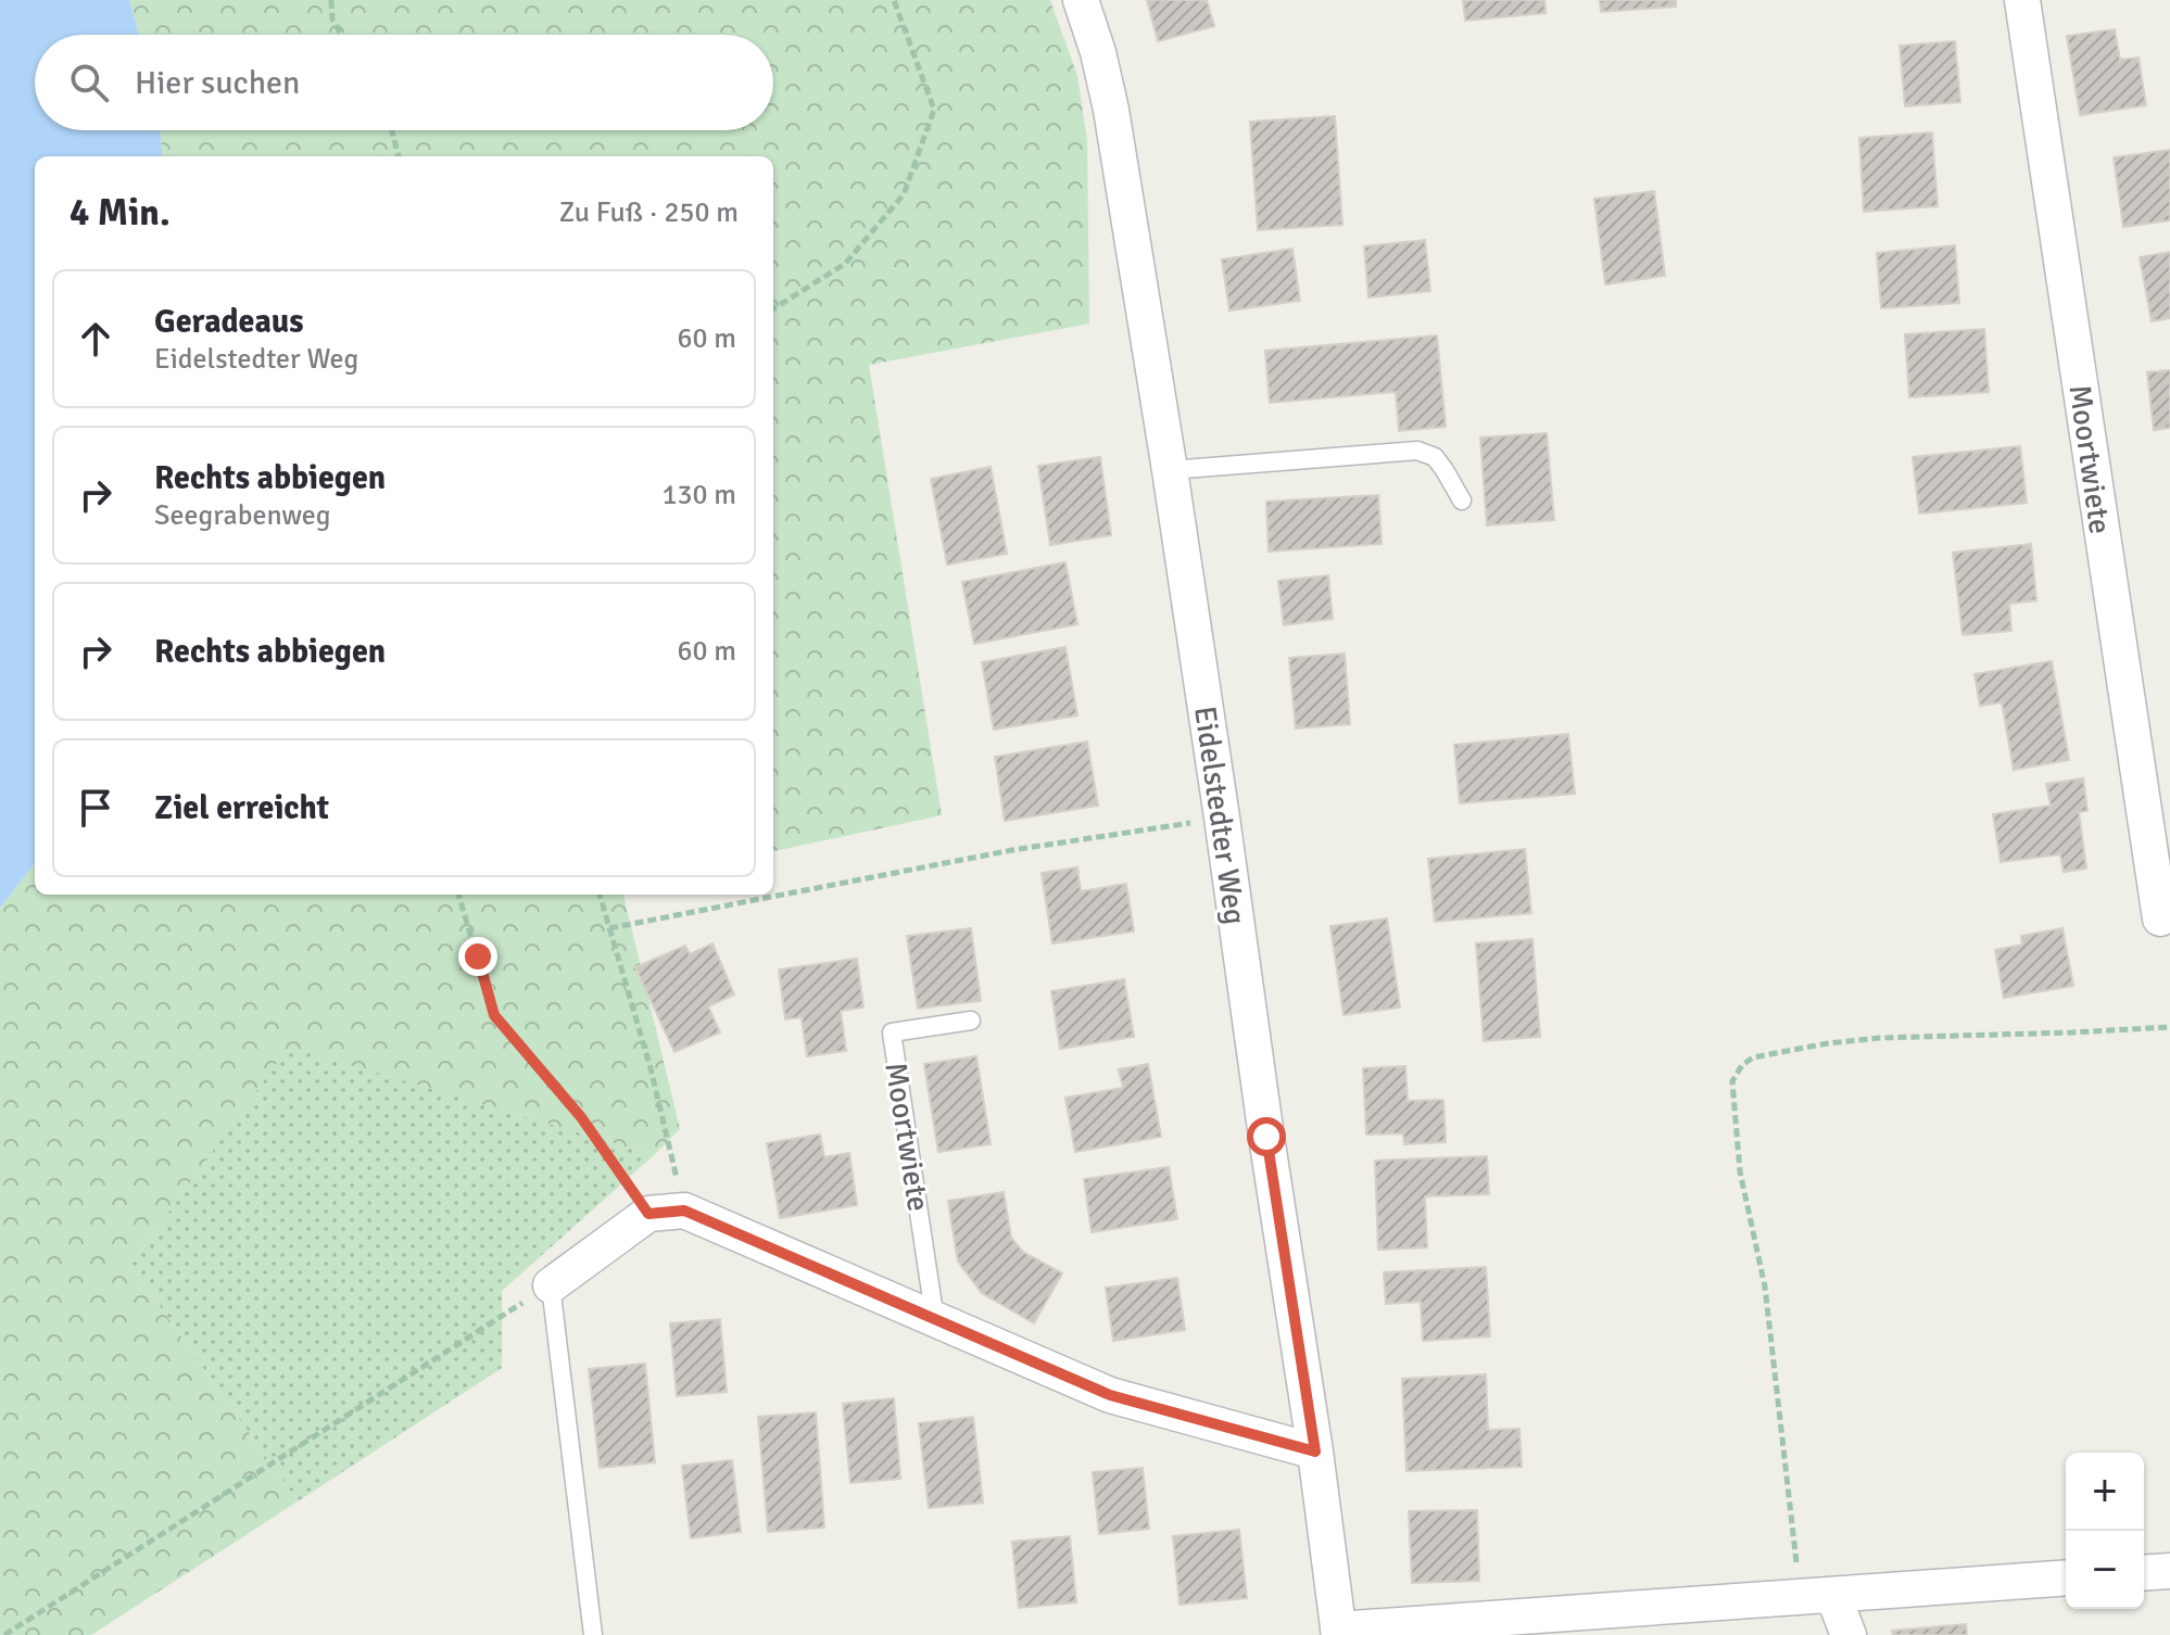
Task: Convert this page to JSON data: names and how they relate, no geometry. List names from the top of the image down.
{
  "streets": {
    "street": ["Moortwiete", "Eidelstedter Weg"]
  },
  "page": {
    "search": "Hier suchen",
    "heading": ["4 Min.", "Zu Fuß · 250 m"],
    "list": [
      ["Geradeaus", "Eidelstedter Weg", "60 m"],
      ["Rechts abbiegen", "Seegrabenweg", "130 m"],
      ["Rechts abbiegen", "60 m"],
      "Ziel erreicht"
    ],
    "map_buttons": ["+", "−"]
  }
}
